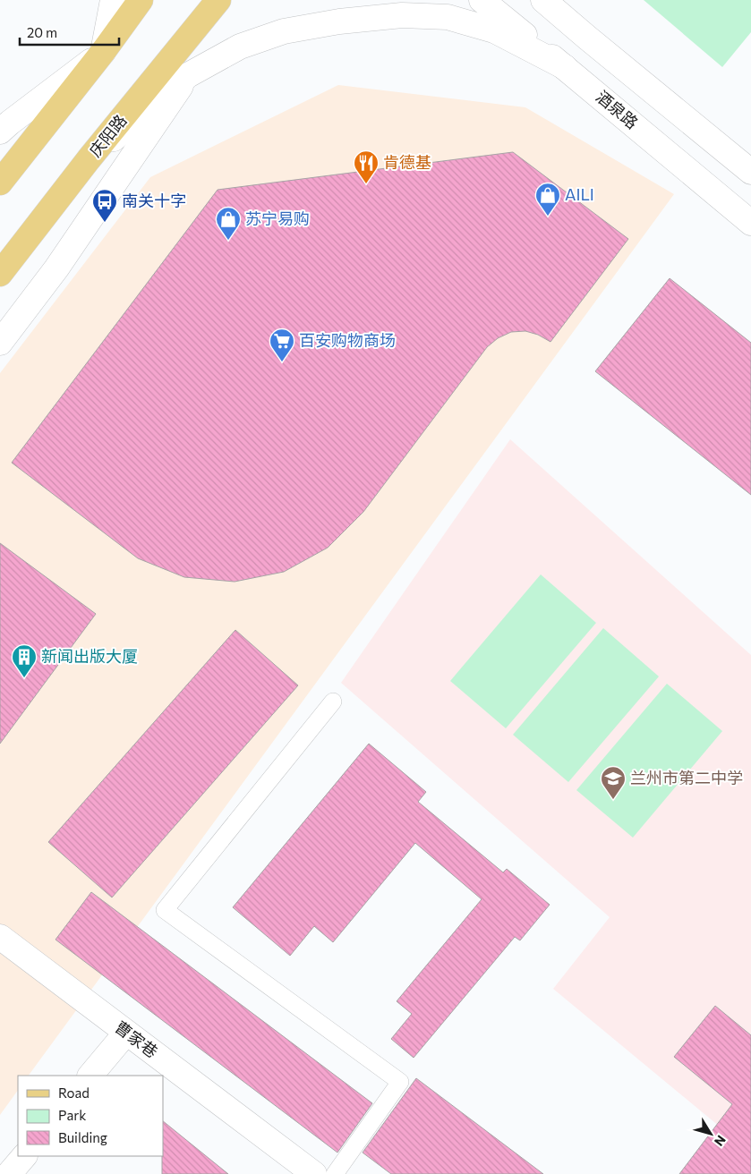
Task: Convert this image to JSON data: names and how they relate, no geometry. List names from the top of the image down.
{
  "streets": {
    "main road": ["酒泉路", "庆阳路", "曹家巷"]
  },
  "places": {
    "restaurant": ["肯德基"],
    "shop": ["AILI", "苏宁易购"],
    "bus stop": ["南关十字"],
    "supermarket": ["百安购物商场"],
    "building": ["新闻出版大厦"],
    "school or university": ["兰州市第二中学"]
  },
  "legend": ["Road", "Park", "Building"],
  "scale_bar": "20 m",
  "north": "bottom right"
}
